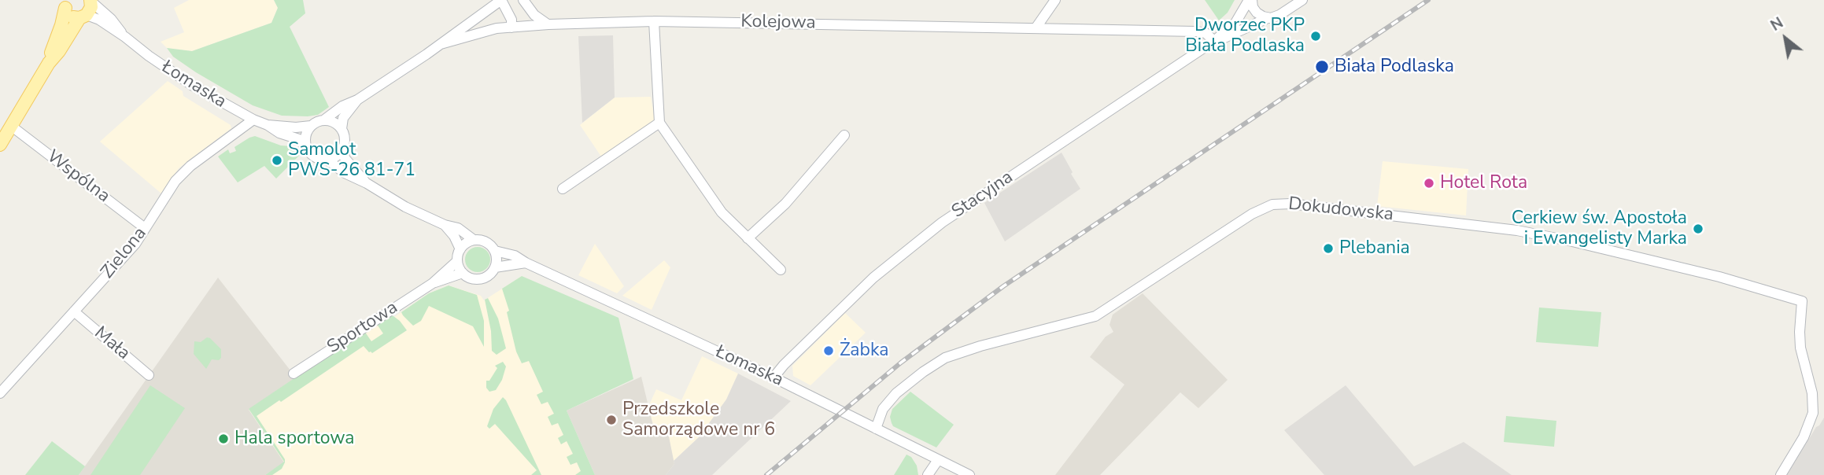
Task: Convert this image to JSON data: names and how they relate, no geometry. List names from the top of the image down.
{
  "streets": {
    "street": [
      "Kolejowa",
      "Łomaska",
      "Wspólna",
      "Stacyjna",
      "Dokudowska",
      "Zielona",
      "Sportowa",
      "Mała"
    ]
  },
  "crossings": [
    ["Kolejowa", "Łomaska"],
    ["Kolejowa", "Stacyjna"],
    ["Łomaska", "Stacyjna"],
    ["Łomaska", "Dokudowska"],
    ["Łomaska", "Zielona"],
    ["Łomaska", "Sportowa"],
    ["Wspólna", "Zielona"],
    ["Zielona", "Mała"]
  ],
  "places": [
    "Dworzec PKP Biała Podlaska",
    "Biała Podlaska",
    "Samolot PWS-26 81-71",
    "Hotel Rota",
    "Cerkiew św. Apostoła i Ewangelisty Marka",
    "Plebania",
    "Żabka",
    "Przedszkole Samorządowe nr 6",
    "Hala sportowa"
  ],
  "north": "top left"
}
